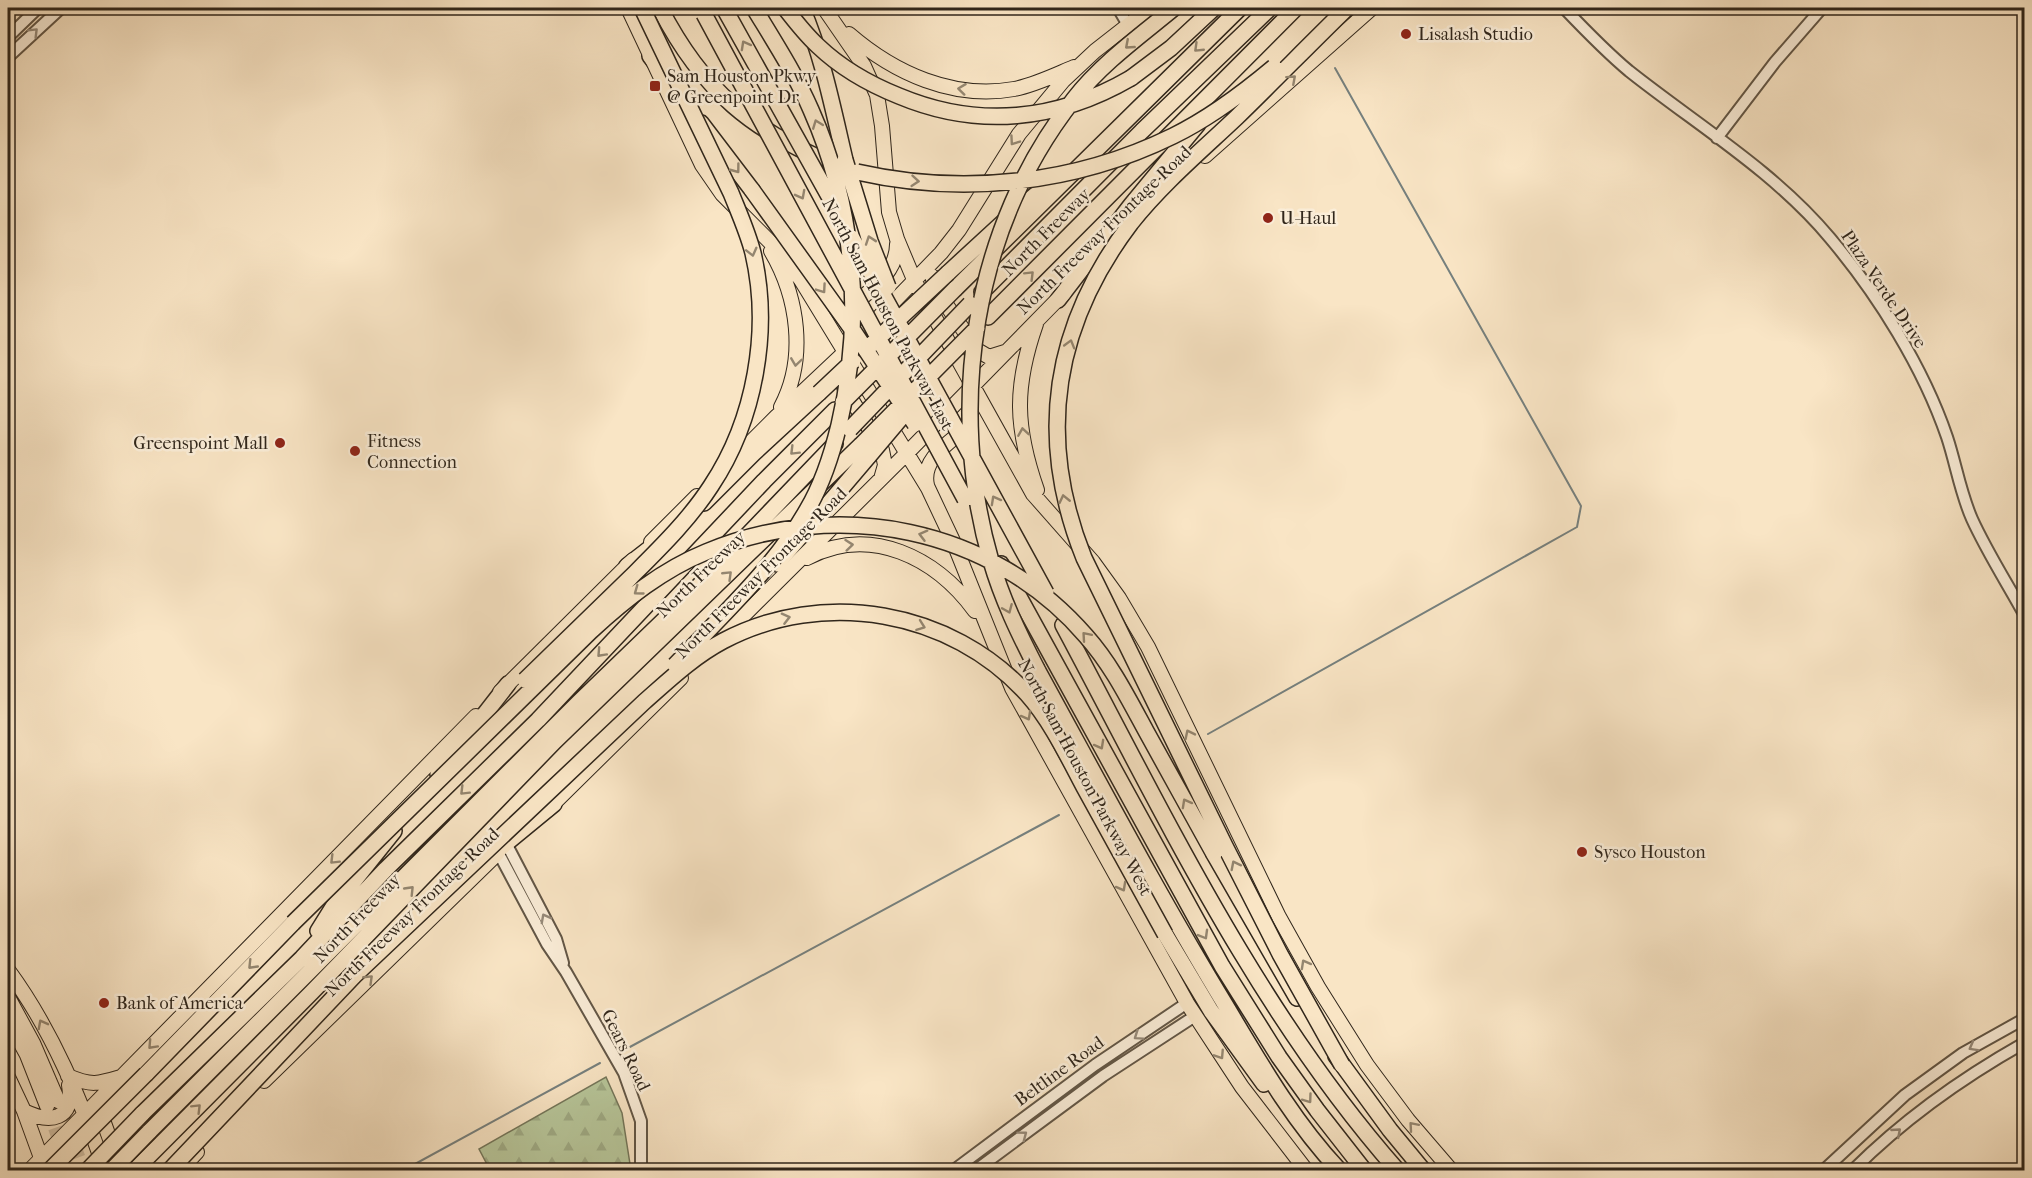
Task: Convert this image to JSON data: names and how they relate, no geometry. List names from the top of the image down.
{
  "streets": {
    "highway": ["North Freeway", "North Sam Houston Parkway East", "North Sam Houston Parkway West"],
    "main road": ["North Freeway Frontage Road"],
    "street": ["Plaza Verde Drive", "Gears Road", "Beltline Road"]
  },
  "crossings": [
    ["North Freeway Frontage Road", "North Sam Houston Parkway West"],
    ["North Freeway Frontage Road", "Gears Road"],
    ["North Sam Houston Parkway East", "North Sam Houston Parkway West"],
    ["North Sam Houston Parkway West", "Beltline Road"]
  ],
  "places": {
    "other": [
      "Lisalash Studio",
      "U-Haul",
      "Greenspoint Mall",
      "Fitness Connection",
      "Sysco Houston",
      "Bank of America"
    ],
    "transit": ["Sam Houston Pkwy @ Greenpoint Dr"]
  }
}
